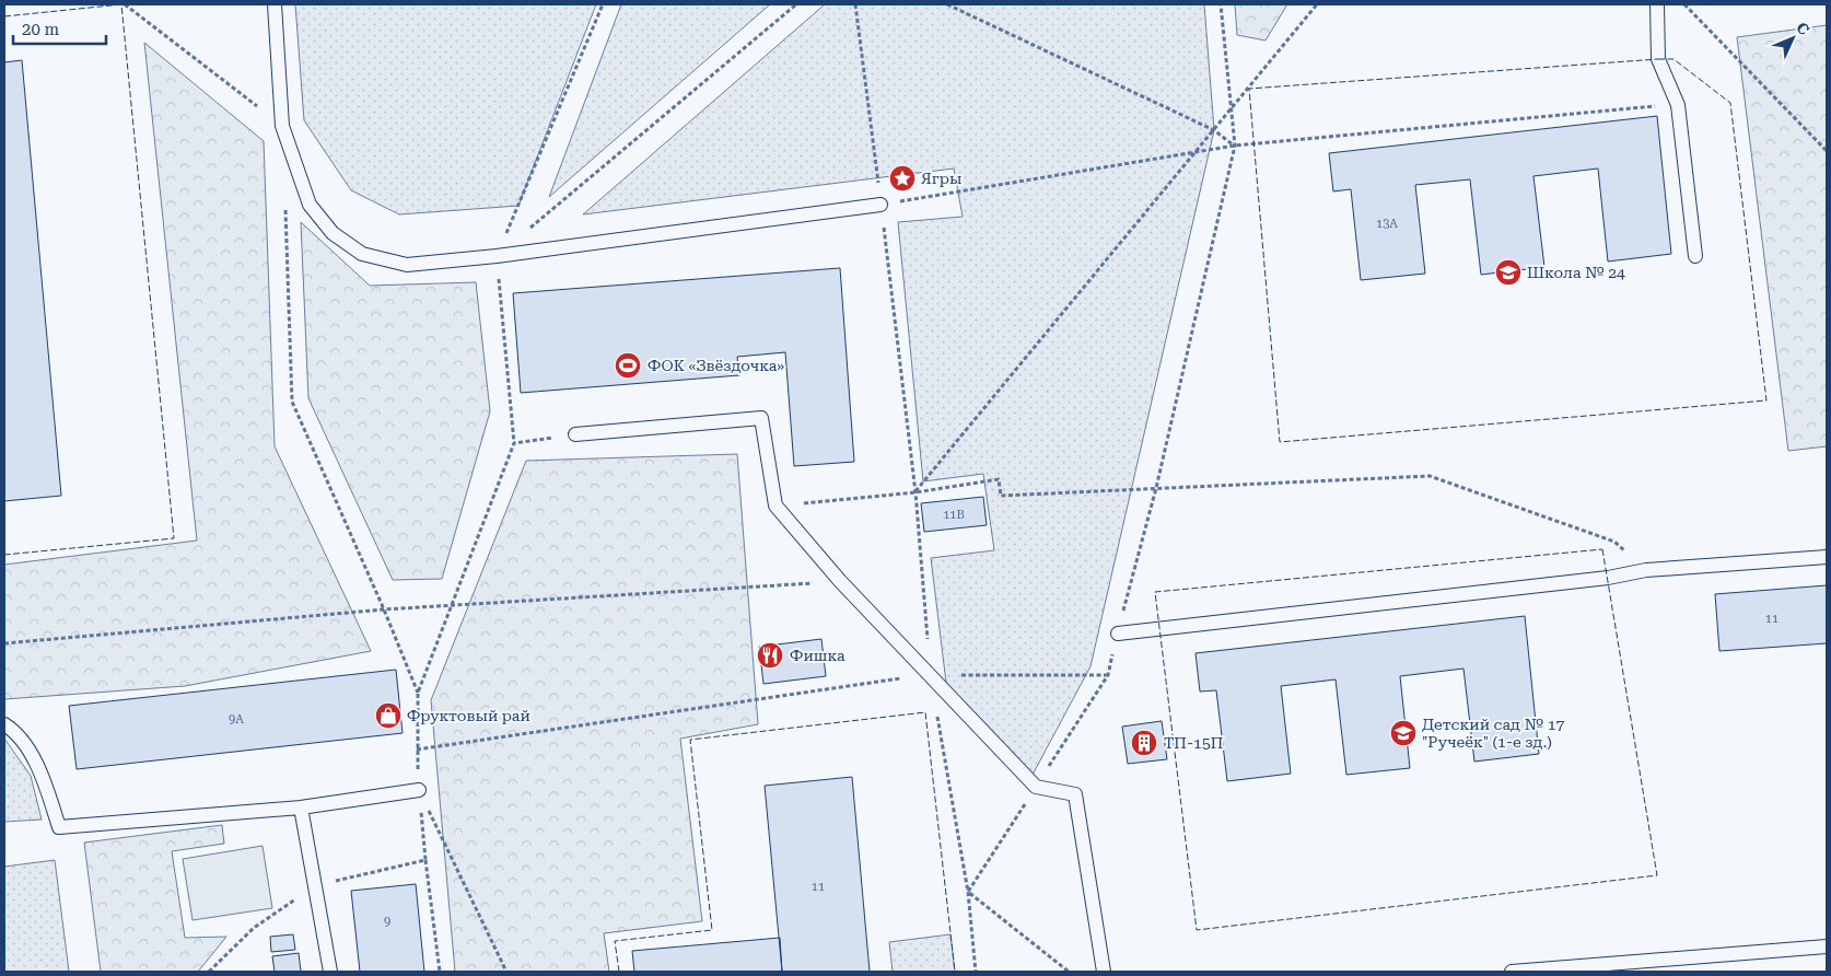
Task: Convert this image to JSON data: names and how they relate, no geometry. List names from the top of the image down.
{
  "places": {
    "place": ["Ягры"],
    "school or university": ["Школа № 24", "Детский сад № 17 \"Ручеёк\" (1-е зд.)"],
    "sports": ["ФОК «Звёздочка»"],
    "restaurant": ["Фишка"],
    "shop": ["Фруктовый рай"],
    "building": ["ТП-15П"]
  },
  "house_numbers": [
    "13А",
    "11В",
    "11",
    "9А",
    "11",
    "9"
  ],
  "scale_bar": "20 m",
  "north": "top right"
}
